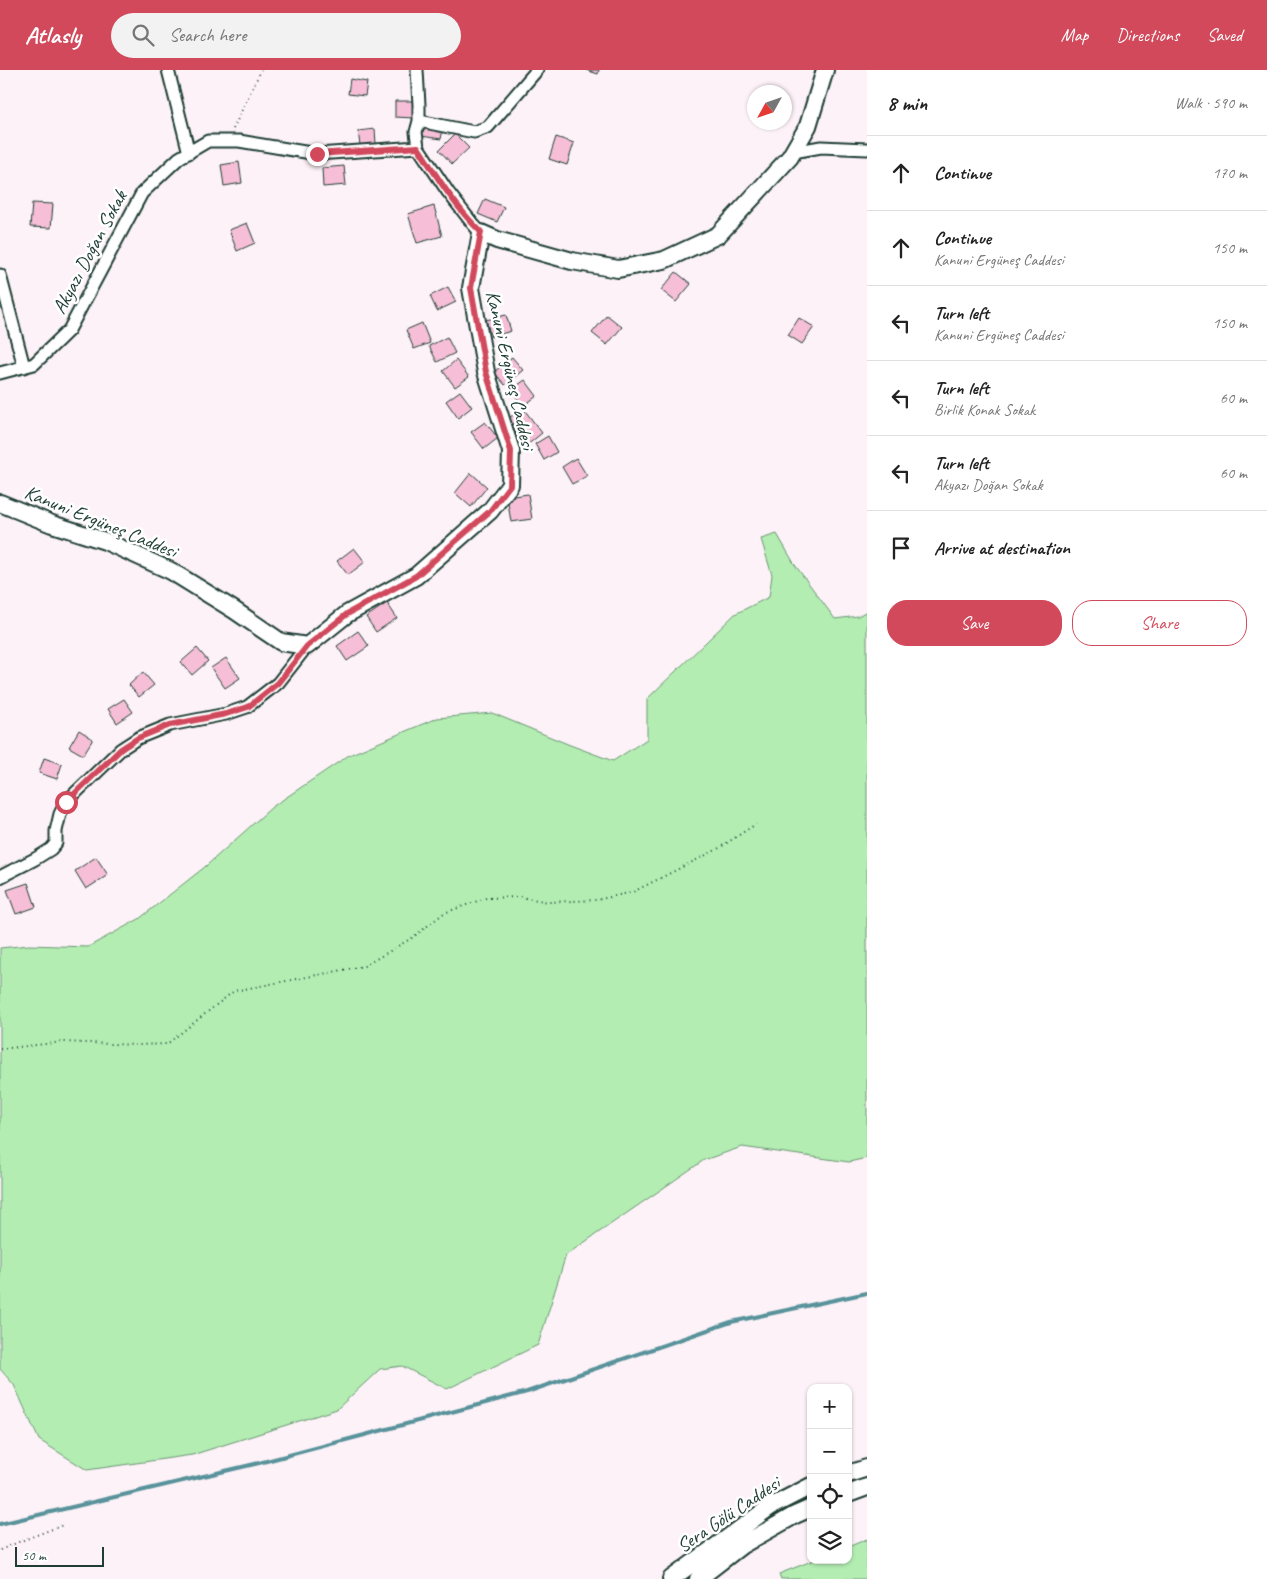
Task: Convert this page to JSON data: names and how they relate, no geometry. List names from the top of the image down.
{
  "streets": {
    "street": ["Akyazı Doğan Sokak", "Kanuni Ergüneş Caddesi", "Sera Gölü Caddesi"]
  },
  "scale_bar": "50 m",
  "north": "bottom left",
  "page": {
    "header": "Atlasly",
    "search": "Search here",
    "nav": ["Map", "Directions", "Saved"],
    "heading": ["8 min", "Walk · 590 m"],
    "list": [
      ["Continue", "170 m"],
      ["Continue", "Kanuni Ergüneş Caddesi", "150 m"],
      ["Turn left", "Kanuni Ergüneş Caddesi", "150 m"],
      ["Turn left", "Birlik Konak Sokak", "60 m"],
      ["Turn left", "Akyazı Doğan Sokak", "60 m"],
      "Arrive at destination"
    ],
    "buttons": ["Save", "Share"],
    "map_buttons": ["+", "−"],
    "scale": "50 m"
  }
}
